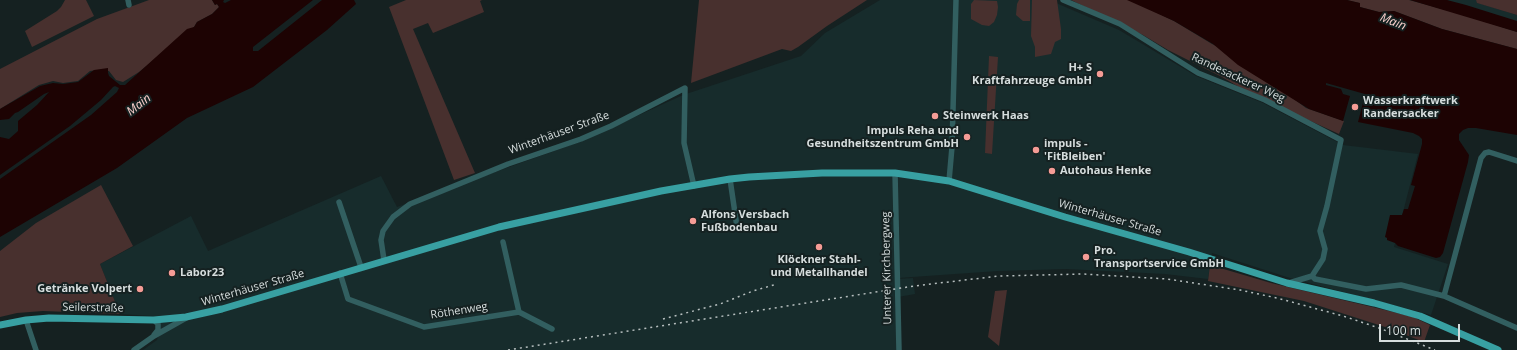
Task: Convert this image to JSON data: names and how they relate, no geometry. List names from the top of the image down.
{
  "streets": {
    "main road": ["Winterhäuser Straße", "Seilerstraße"],
    "street": ["Randesackerer Weg", "Unterer Kirchbergweg", "Röthenweg"]
  },
  "crossings": [
    ["Winterhäuser Straße", "Unterer Kirchbergweg"],
    ["Winterhäuser Straße", "Seilerstraße"],
    ["Winterhäuser Straße", "Röthenweg"]
  ],
  "water": ["Main"],
  "places": [
    "H+ S Kraftfahrzeuge GmbH",
    "Wasserkraftwerk Randersacker",
    "Steinwerk Haas",
    "Impuls Reha und Gesundheitszentrum GmbH",
    "impuls - 'FitBleiben'",
    "Autohaus Henke",
    "Alfons Versbach Fußbodenbau",
    "Klöckner Stahl- und Metallhandel",
    "Pro. Transportservice GmbH",
    "Labor23",
    "Getränke Volpert"
  ],
  "scale_bar": "100 m"
}
